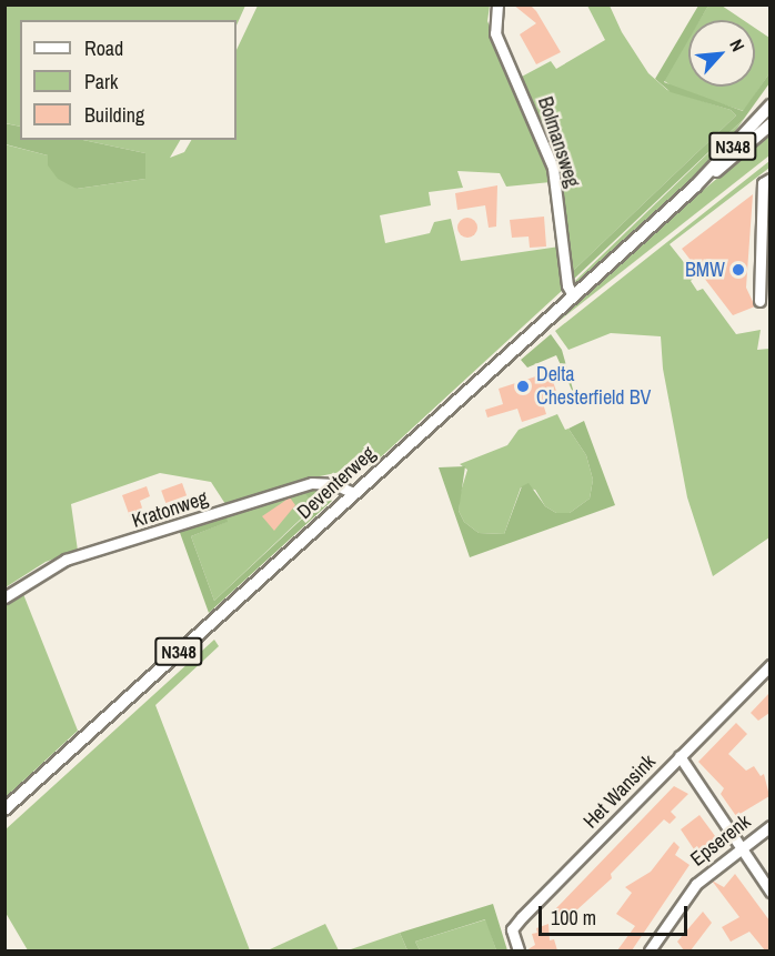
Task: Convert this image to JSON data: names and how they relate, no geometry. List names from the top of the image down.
{
  "streets": {
    "main road": ["N348", "Deventerweg"],
    "street": [
      "Bolmansweg",
      "Kratonweg",
      "Het Wansink",
      "Epserenk"
    ]
  },
  "crossings": [
    ["Bolmansweg", "Deventerweg"],
    ["Deventerweg", "Kratonweg"]
  ],
  "places": ["BMW", "Delta Chesterfield BV"],
  "legend": ["Road", "Park", "Building"],
  "scale_bar": "100 m",
  "north": "top right"
}
